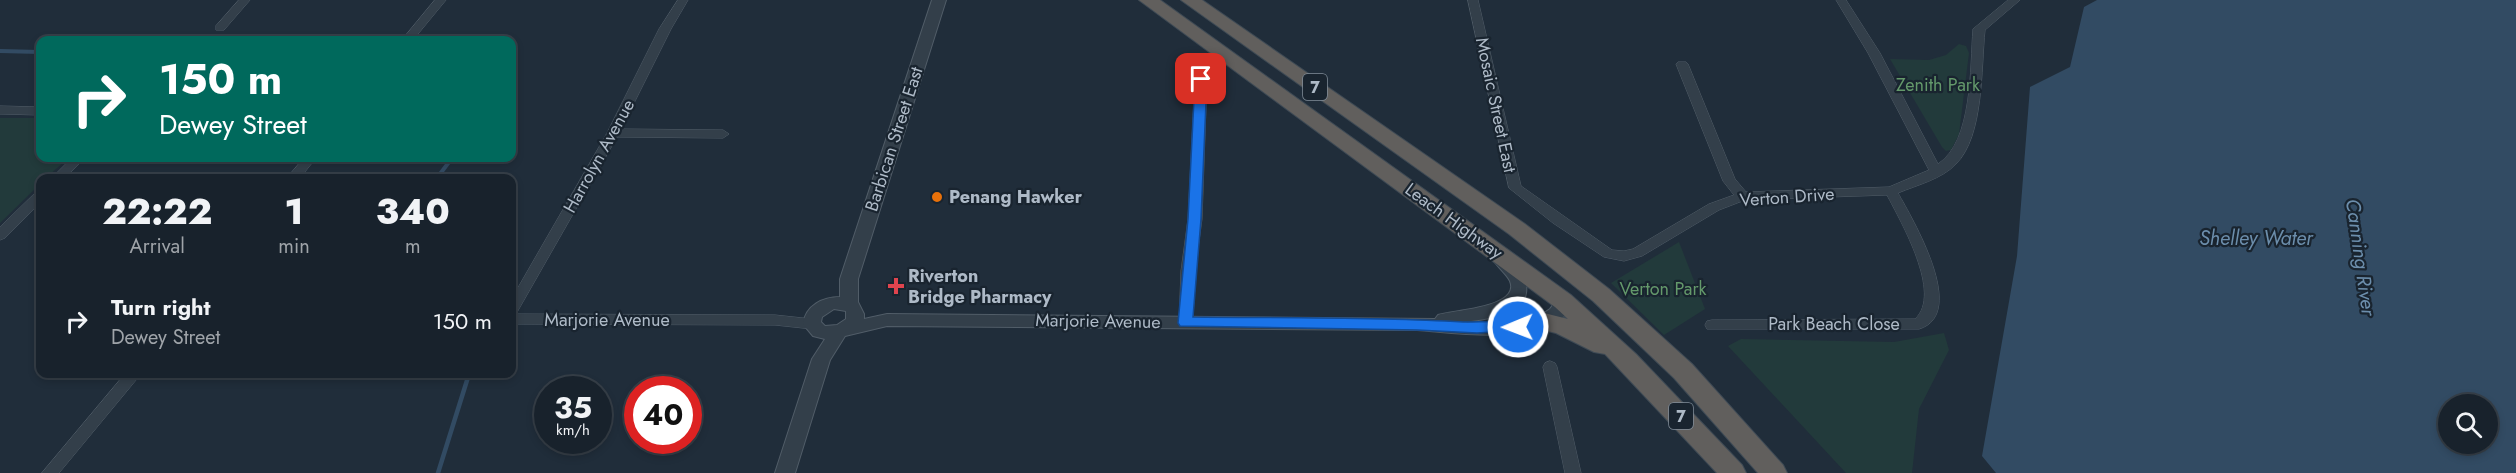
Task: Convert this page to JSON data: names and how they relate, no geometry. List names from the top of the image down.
{
  "streets": {
    "highway": ["7", "Leach Highway"],
    "street": [
      "Mosaic Street East",
      "Barbican Street East",
      "Harrolyn Avenue",
      "Verton Drive",
      "Marjorie Avenue",
      "Park Beach Close"
    ]
  },
  "crossings": [
    ["Mosaic Street East", "Verton Drive"],
    ["Barbican Street East", "Marjorie Avenue"],
    ["Verton Drive", "Park Beach Close"],
    ["Leach Highway", "Marjorie Avenue"]
  ],
  "water": ["Shelley Water", "Canning River"],
  "parks": ["Zenith Park", "Verton Park"],
  "places": {
    "other": ["Penang Hawker"],
    "health": ["Riverton Bridge Pharmacy"]
  },
  "page": {
    "turn": ["150 m", "Dewey Street"],
    "eta": [
      "22:22",
      "Arrival",
      "1",
      "min",
      "340",
      "m"
    ],
    "list": [
      {
        "name": "Turn right",
        "note": "Dewey Street",
        "value": "150 m"
      }
    ],
    "speed": "35 km/h",
    "limit": "40"
  }
}
